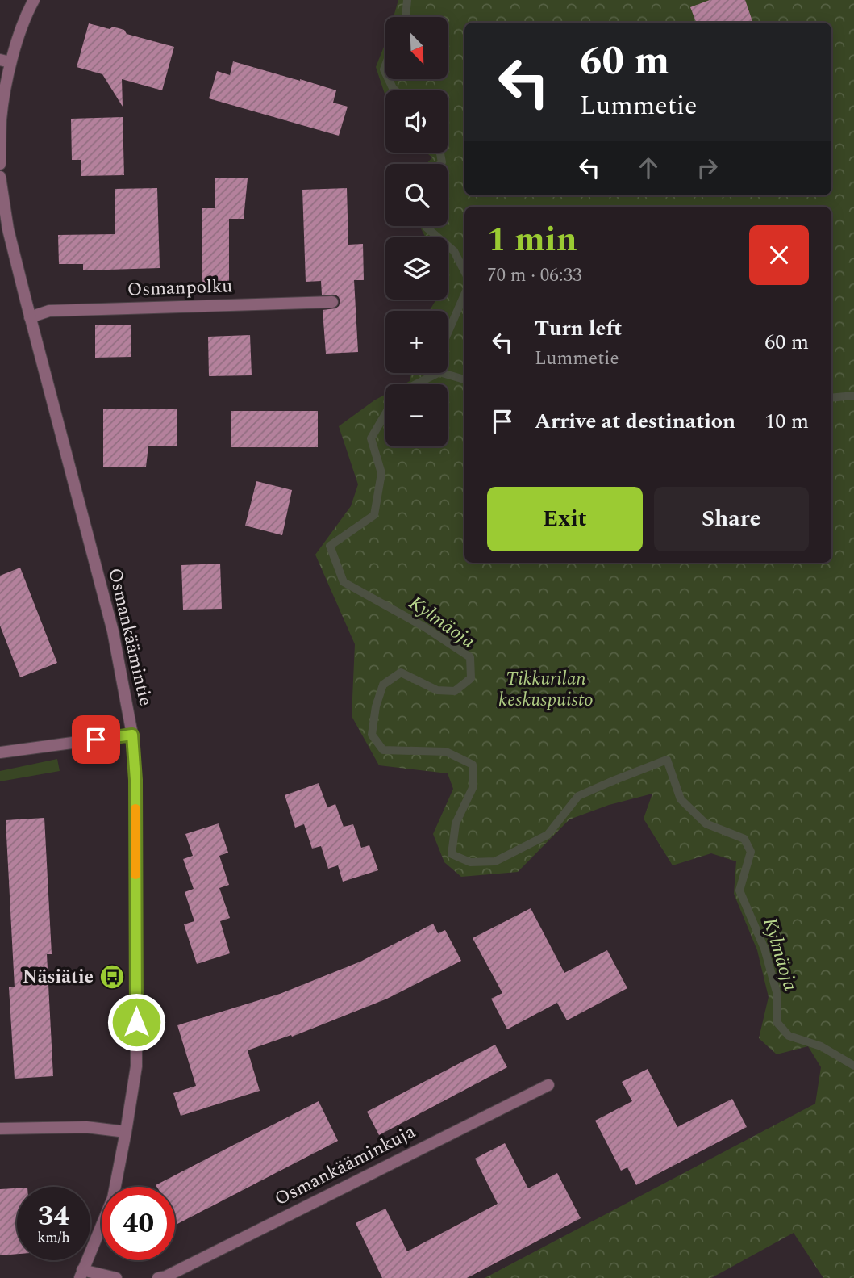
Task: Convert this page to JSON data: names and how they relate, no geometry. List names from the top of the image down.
{
  "streets": {
    "street": ["Osmanpolku", "Osmankäämintie", "Osmankääminkuja"]
  },
  "crossings": [
    ["Osmanpolku", "Osmankäämintie"]
  ],
  "water": ["Kylmäoja"],
  "parks": ["Tikkurilan keskuspuisto"],
  "places": {
    "bus stop": ["Näsiätie"]
  },
  "north": "bottom right",
  "page": {
    "map_buttons": ["+", "−"],
    "turn": ["60 m", "Lummetie"],
    "heading": ["1 min", "70 m · 06:33"],
    "list": [
      {
        "name": "Turn left",
        "note": "Lummetie",
        "value": "60 m"
      },
      {
        "name": "Arrive at destination",
        "value": "10 m"
      }
    ],
    "buttons": ["Exit", "Share"],
    "speed": "34 km/h",
    "limit": "40"
  }
}
